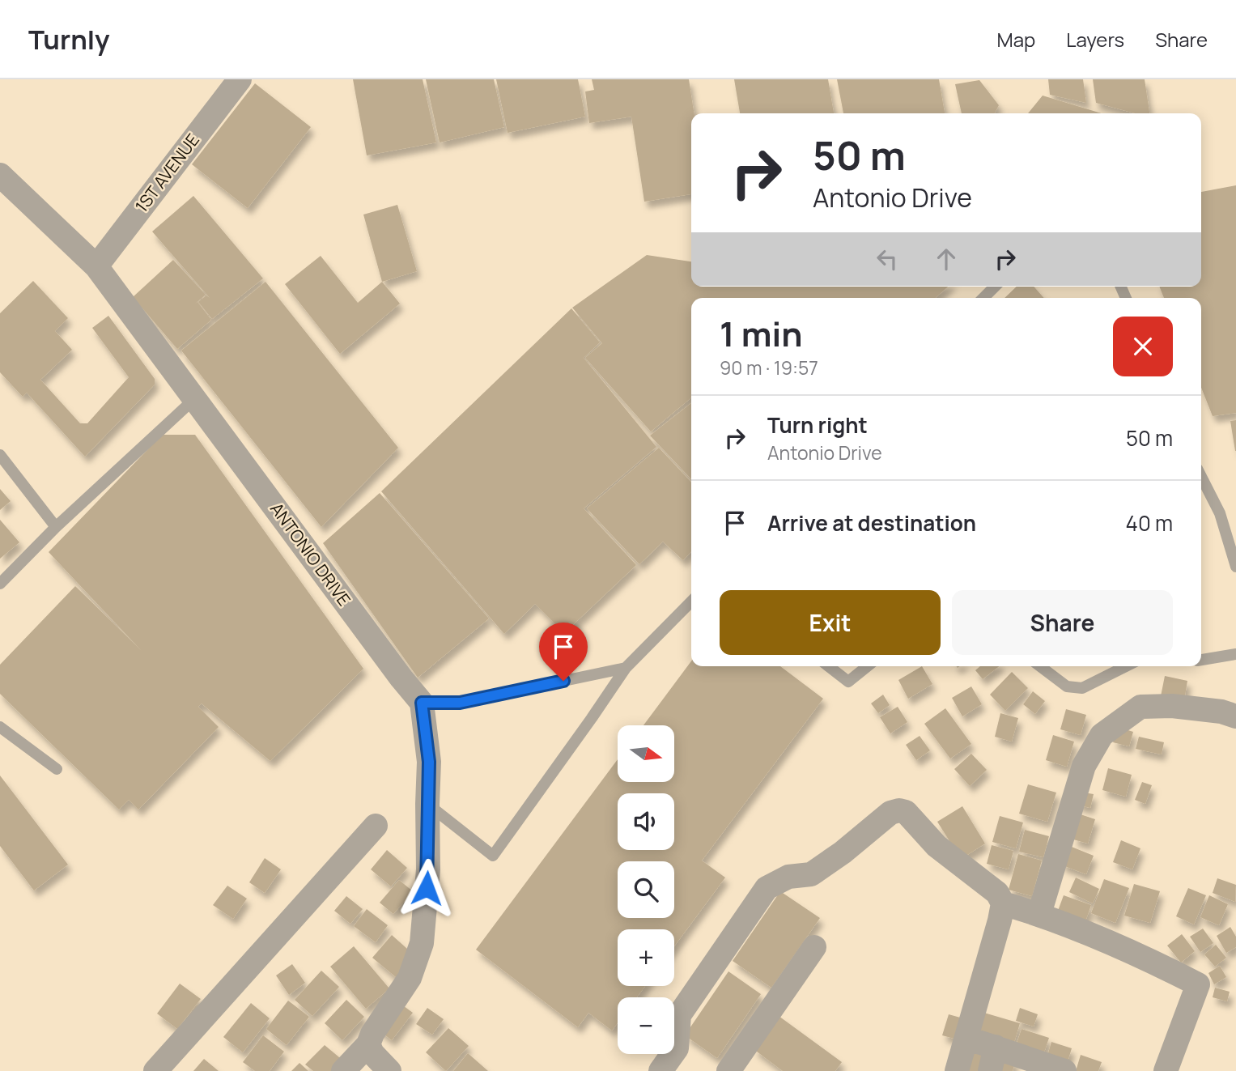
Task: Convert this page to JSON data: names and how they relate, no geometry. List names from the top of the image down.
{
  "streets": {
    "street": ["1ST AVENUE", "ANTONIO DRIVE"]
  },
  "crossings": [
    ["1ST AVENUE", "ANTONIO DRIVE"]
  ],
  "north": "right",
  "page": {
    "header": "Turnly",
    "nav": ["Map", "Layers", "Share"],
    "turn": ["50 m", "Antonio Drive"],
    "heading": ["1 min", "90 m · 19:57"],
    "list": [
      {
        "name": "Turn right",
        "note": "Antonio Drive",
        "value": "50 m"
      },
      {
        "name": "Arrive at destination",
        "value": "40 m"
      }
    ],
    "buttons": ["Exit", "Share"],
    "map_buttons": ["+", "−"]
  }
}
